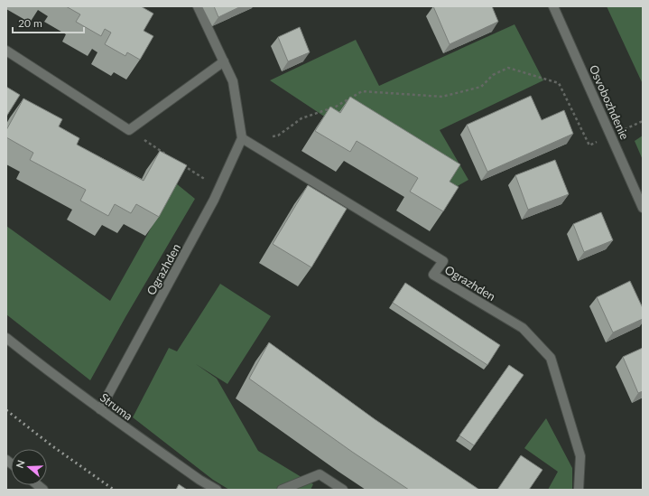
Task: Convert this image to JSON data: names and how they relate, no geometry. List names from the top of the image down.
{
  "streets": {
    "street": ["Osvobozhdenie", "Ograzhden", "Struma"]
  },
  "crossings": [
    ["Ograzhden", "Struma"]
  ],
  "scale_bar": "20 m",
  "north": "left"
}
